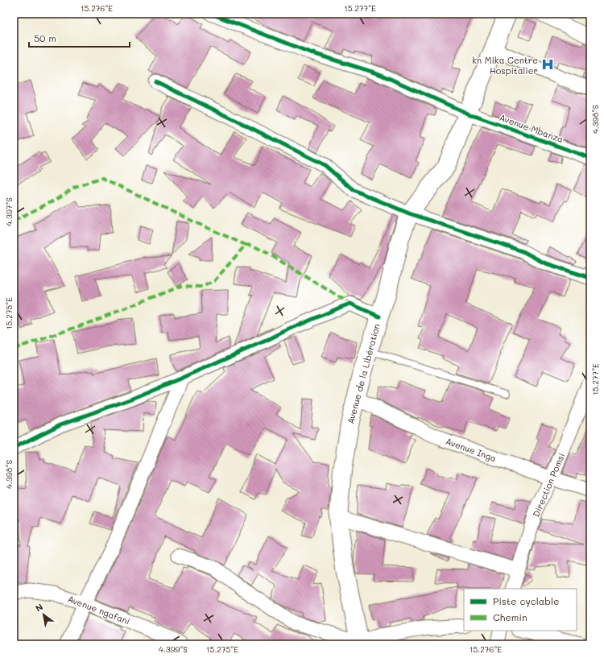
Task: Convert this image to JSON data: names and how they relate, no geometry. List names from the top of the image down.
{
  "streets": {
    "highway": ["Avenue de la Libération"],
    "street": [
      "Avenue Mbanza",
      "Avenue Inga",
      "Direction Pomsi",
      "Avenue ngafani"
    ]
  },
  "crossings": [
    ["Avenue Mbanza", "Avenue de la Libération"],
    ["Avenue de la Libération", "Avenue Inga"],
    ["Avenue Inga", "Direction Pomsi"]
  ],
  "places": {
    "hospital": ["kn Mika Centre Hospitalier"]
  },
  "legend": ["Piste cyclable", "Chemin"],
  "scale_bar": "50 m",
  "north": "top left",
  "coordinates": [
    "15.276°E",
    "15.277°E",
    "4.398°S",
    "4.397°S",
    "15.275°E",
    "4.399°S"
  ]
}
